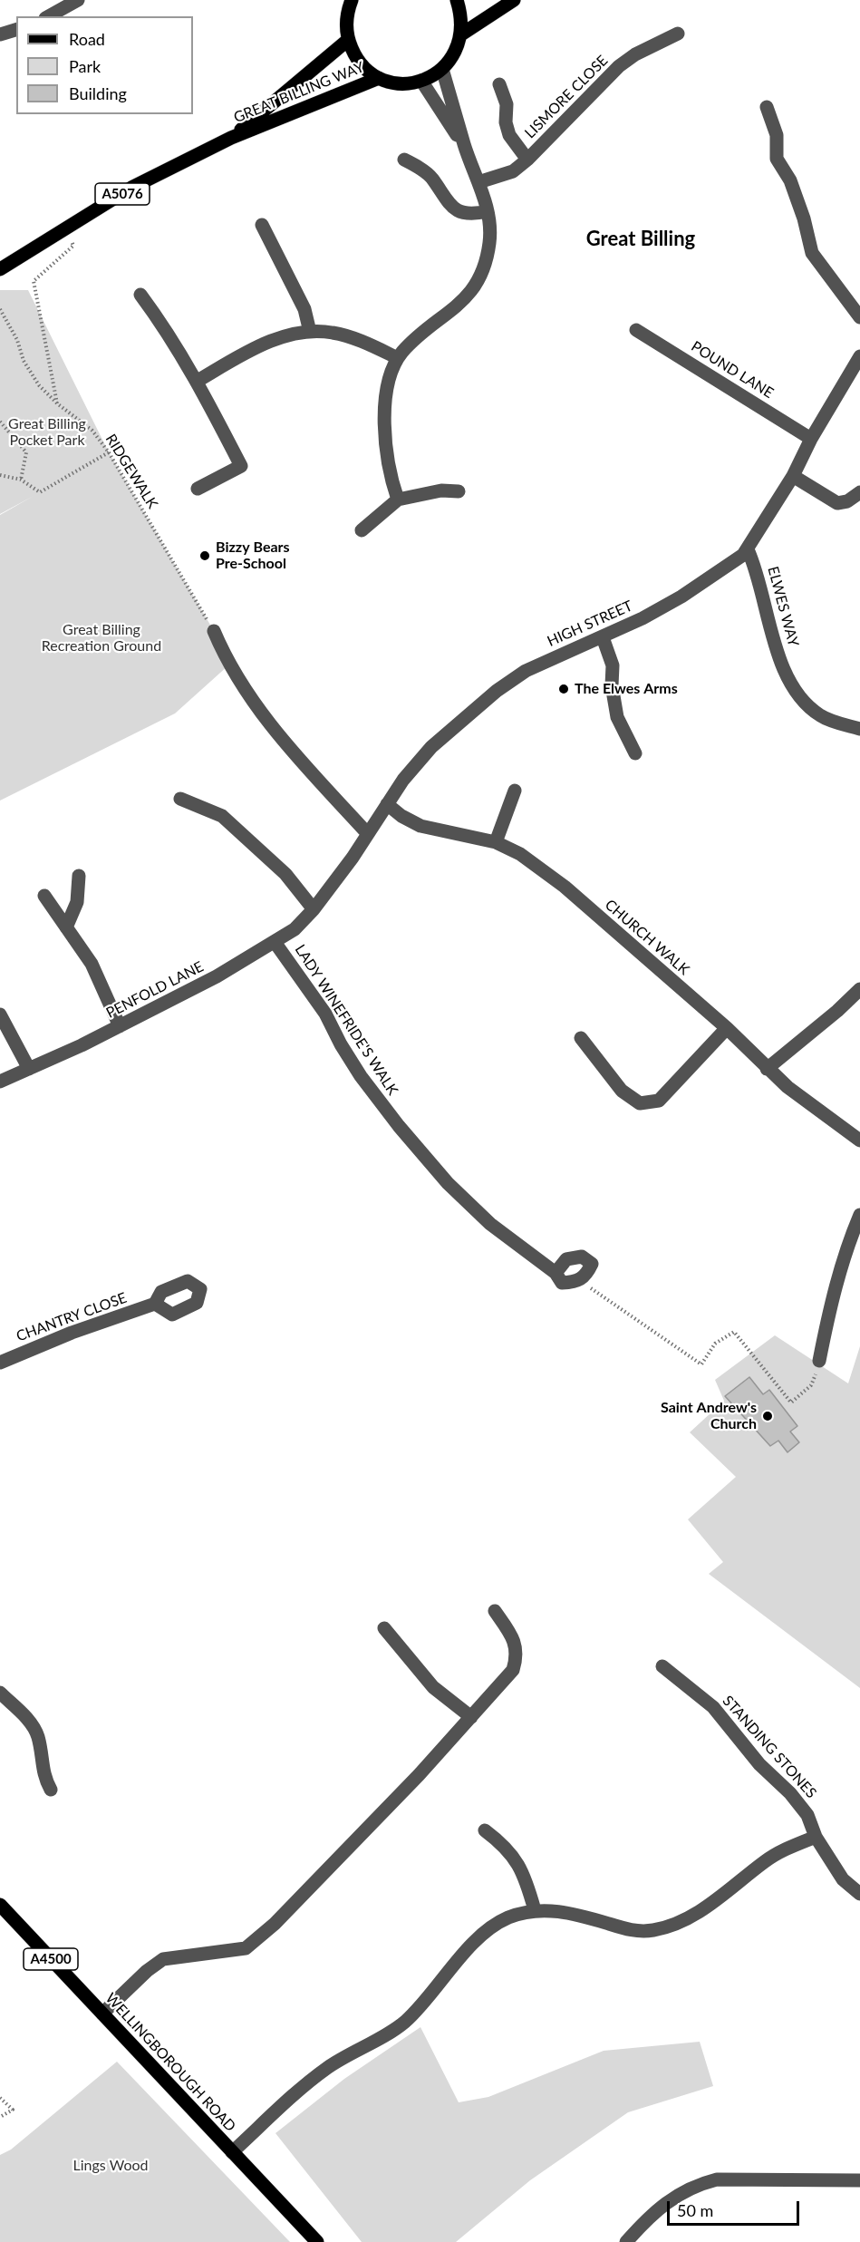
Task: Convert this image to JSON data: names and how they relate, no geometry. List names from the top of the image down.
{
  "streets": {
    "main road": [
      "GREAT BILLING WAY",
      "A5076",
      "A4500",
      "WELLINGBOROUGH ROAD"
    ],
    "street": [
      "LISMORE CLOSE",
      "POUND LANE",
      "ELWES WAY",
      "HIGH STREET",
      "CHURCH WALK",
      "PENFOLD LANE",
      "LADY WINEFRIDE'S WALK",
      "CHANTRY CLOSE",
      "STANDING STONES"
    ],
    "path": ["RIDGEWALK"]
  },
  "crossings": [
    ["POUND LANE", "HIGH STREET"],
    ["ELWES WAY", "HIGH STREET"],
    ["HIGH STREET", "CHURCH WALK"],
    ["HIGH STREET", "PENFOLD LANE"],
    ["PENFOLD LANE", "LADY WINEFRIDE'S WALK"]
  ],
  "districts": ["Great Billing"],
  "parks": ["Great Billing Pocket Park", "Great Billing Recreation Ground", "Lings Wood"],
  "places": ["Bizzy Bears Pre-School", "The Elwes Arms", "Saint Andrew's Church"],
  "legend": ["Road", "Park", "Building"],
  "scale_bar": "50 m"
}
